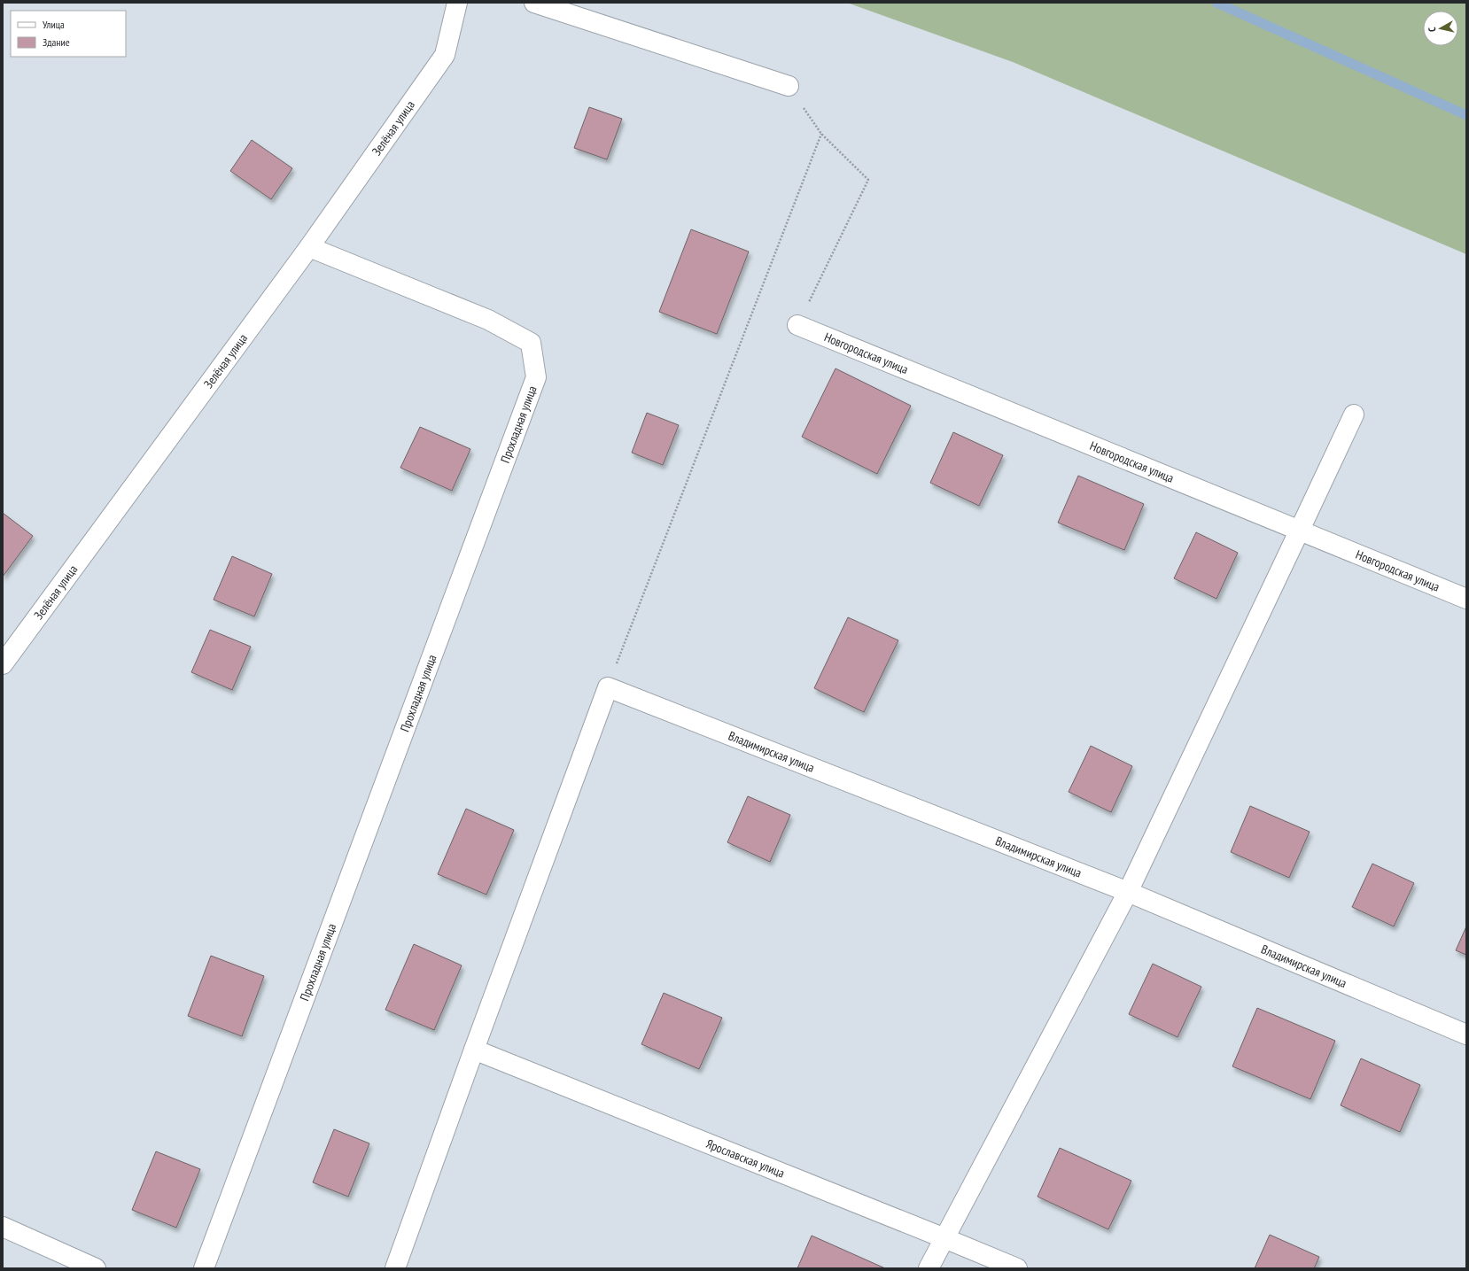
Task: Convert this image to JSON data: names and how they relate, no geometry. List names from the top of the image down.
{
  "streets": {
    "street": [
      "Зелёная улица",
      "Новгородская улица",
      "Прохладная улица",
      "Владимирская улица",
      "Ярославская улица"
    ]
  },
  "crossings": [
    ["Зелёная улица", "Прохладная улица"]
  ],
  "legend": ["Улица", "Здание"],
  "north": "left"
}
